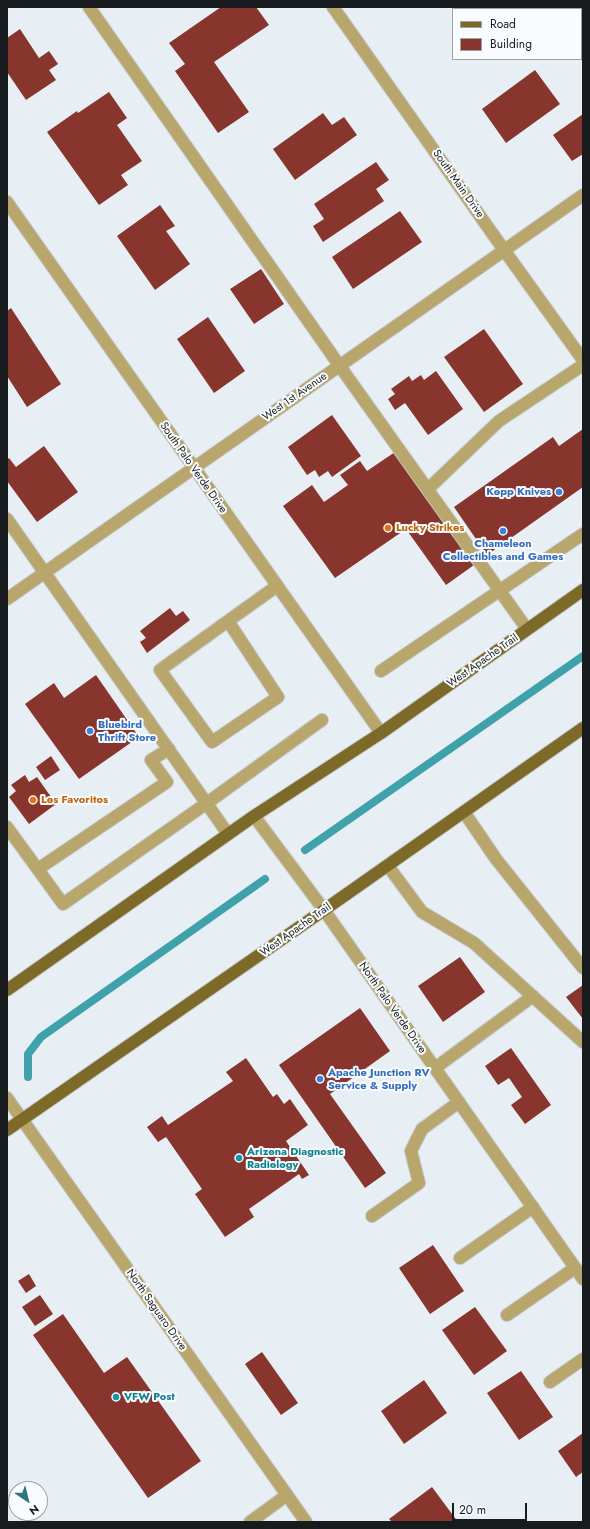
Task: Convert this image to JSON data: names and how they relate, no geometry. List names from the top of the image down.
{
  "streets": {
    "main road": ["West Apache Trail"],
    "street": [
      "South Main Drive",
      "West 1st Avenue",
      "South Palo Verde Drive",
      "North Palo Verde Drive",
      "North Saguaro Drive"
    ]
  },
  "crossings": [
    ["South Main Drive", "West 1st Avenue"],
    ["West 1st Avenue", "South Palo Verde Drive"],
    ["South Palo Verde Drive", "West Apache Trail"],
    ["West Apache Trail", "North Palo Verde Drive"],
    ["West Apache Trail", "North Saguaro Drive"]
  ],
  "places": [
    "Kopp Knives",
    "Lucky Strikes",
    "Chameleon Collectibles and Games",
    "Bluebird Thrift Store",
    "Los Favoritos",
    "Apache Junction RV Service & Supply",
    "Arizona Diagnostic Radiology",
    "VFW Post"
  ],
  "legend": ["Road", "Building"],
  "scale_bar": "20 m",
  "north": "bottom right"
}
